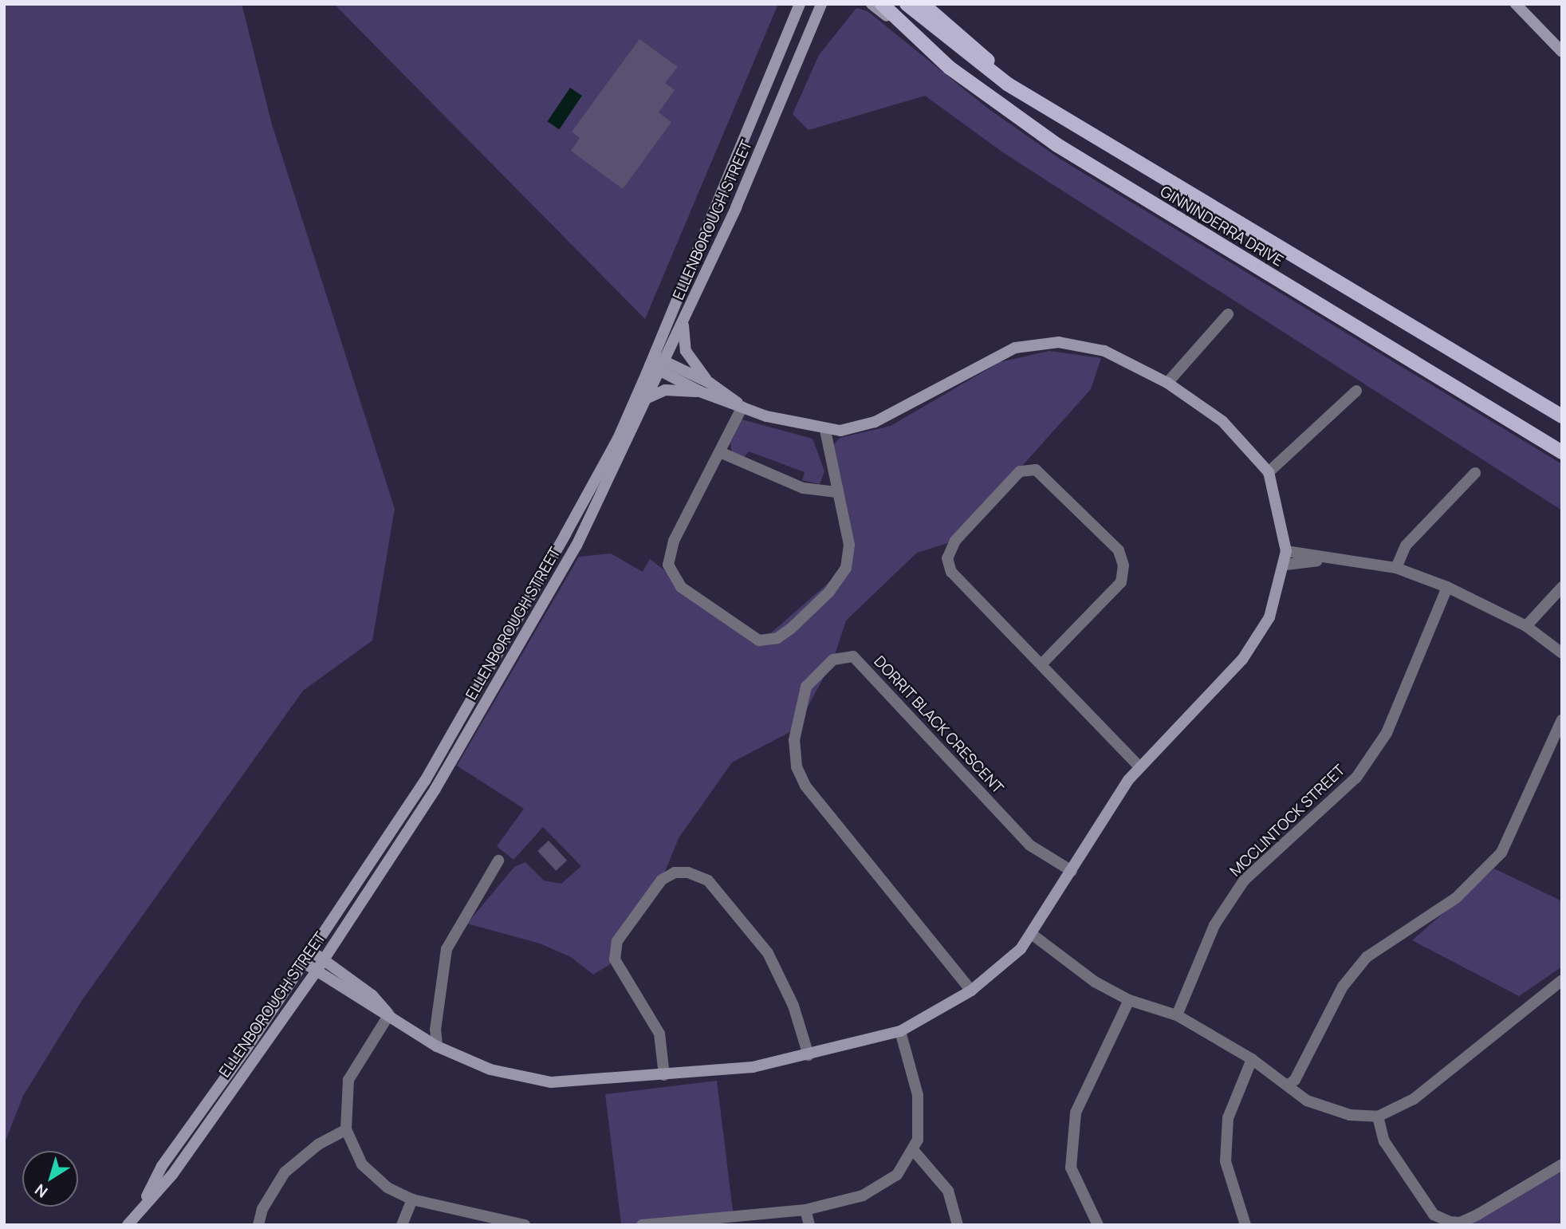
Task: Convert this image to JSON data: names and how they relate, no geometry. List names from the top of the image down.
{
  "streets": {
    "main road": ["ELLENBOROUGH STREET", "GINNINDERRA DRIVE"],
    "street": ["DORRIT BLACK CRESCENT", "MCCLINTOCK STREET"]
  },
  "north": "bottom left"
}
